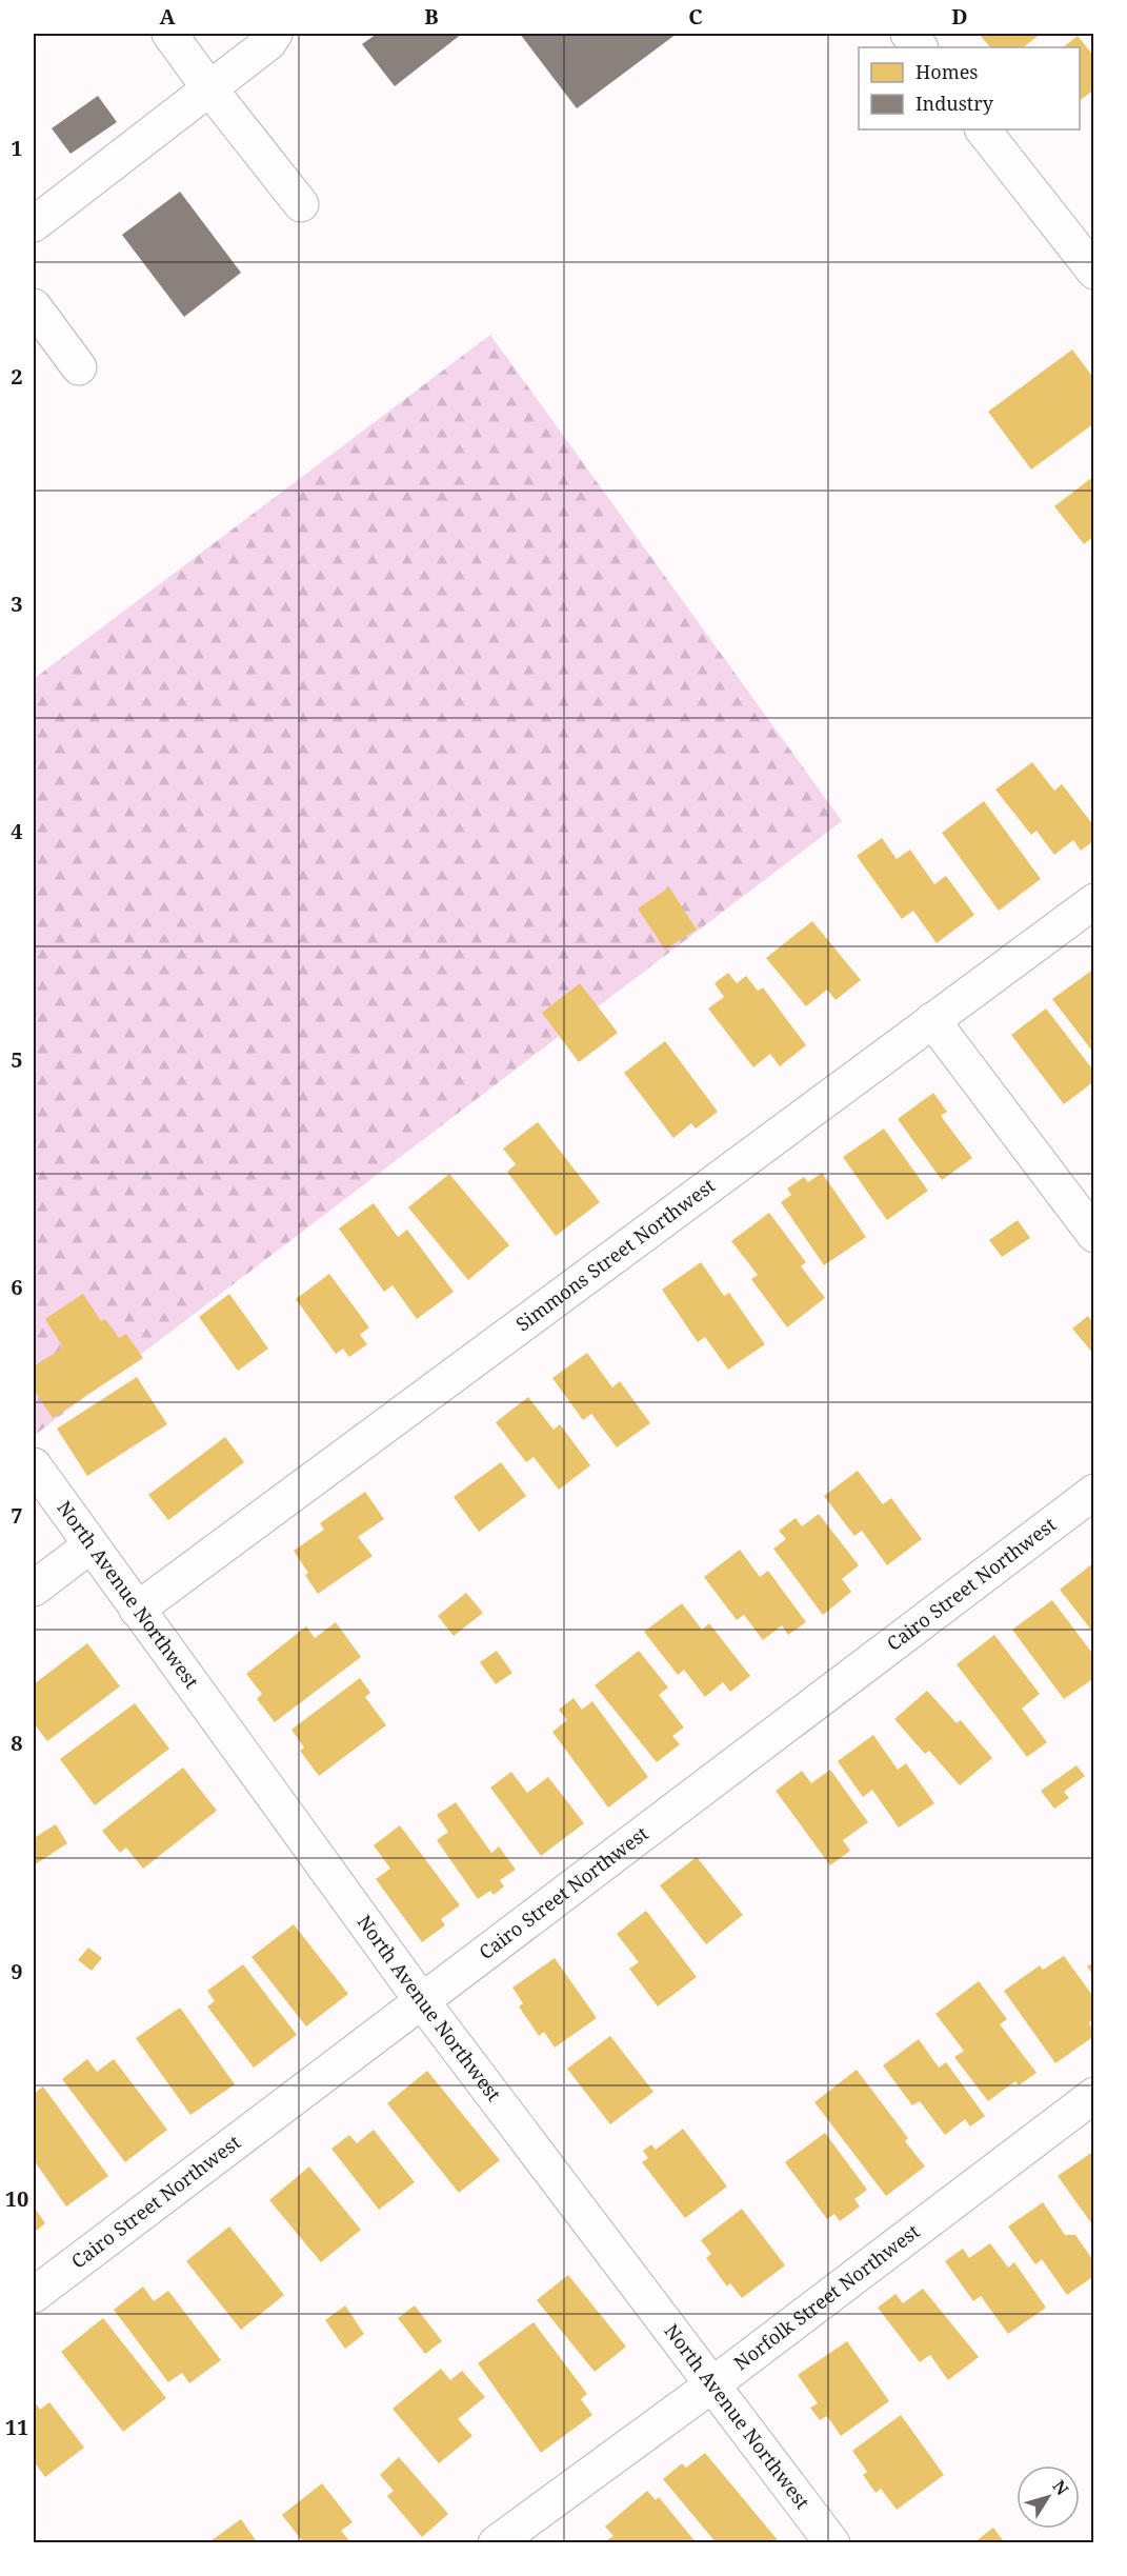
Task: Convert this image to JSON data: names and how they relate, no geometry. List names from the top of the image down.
{
  "streets": {
    "street": [
      "Simmons Street Northwest",
      "Cairo Street Northwest",
      "North Avenue Northwest",
      "Norfolk Street Northwest"
    ]
  },
  "crossings": [
    ["Simmons Street Northwest", "North Avenue Northwest"],
    ["Cairo Street Northwest", "North Avenue Northwest"],
    ["North Avenue Northwest", "Norfolk Street Northwest"]
  ],
  "legend": ["Homes", "Industry"],
  "north": "top right",
  "grid": {
    "columns": [
      "A",
      "B",
      "C",
      "D"
    ],
    "rows": [
      "1",
      "2",
      "3",
      "4",
      "5",
      "6",
      "7",
      "8",
      "9",
      "10",
      "11"
    ]
  }
}
